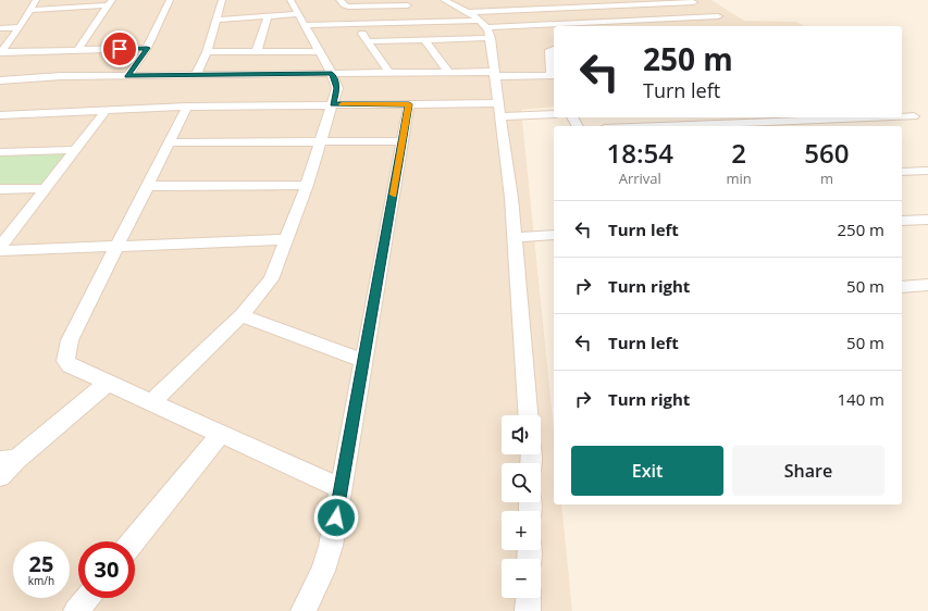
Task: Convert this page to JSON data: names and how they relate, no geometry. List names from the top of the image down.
{
  "page": {
    "turn": ["250 m", "Turn left"],
    "eta": [
      "18:54",
      "Arrival",
      "2",
      "min",
      "560",
      "m"
    ],
    "list": [
      {
        "name": "Turn left",
        "value": "250 m"
      },
      {
        "name": "Turn right",
        "value": "50 m"
      },
      {
        "name": "Turn left",
        "value": "50 m"
      },
      {
        "name": "Turn right",
        "value": "140 m"
      }
    ],
    "map_buttons": ["+", "−"],
    "buttons": ["Exit", "Share"],
    "speed": "25 km/h",
    "limit": "30"
  }
}
